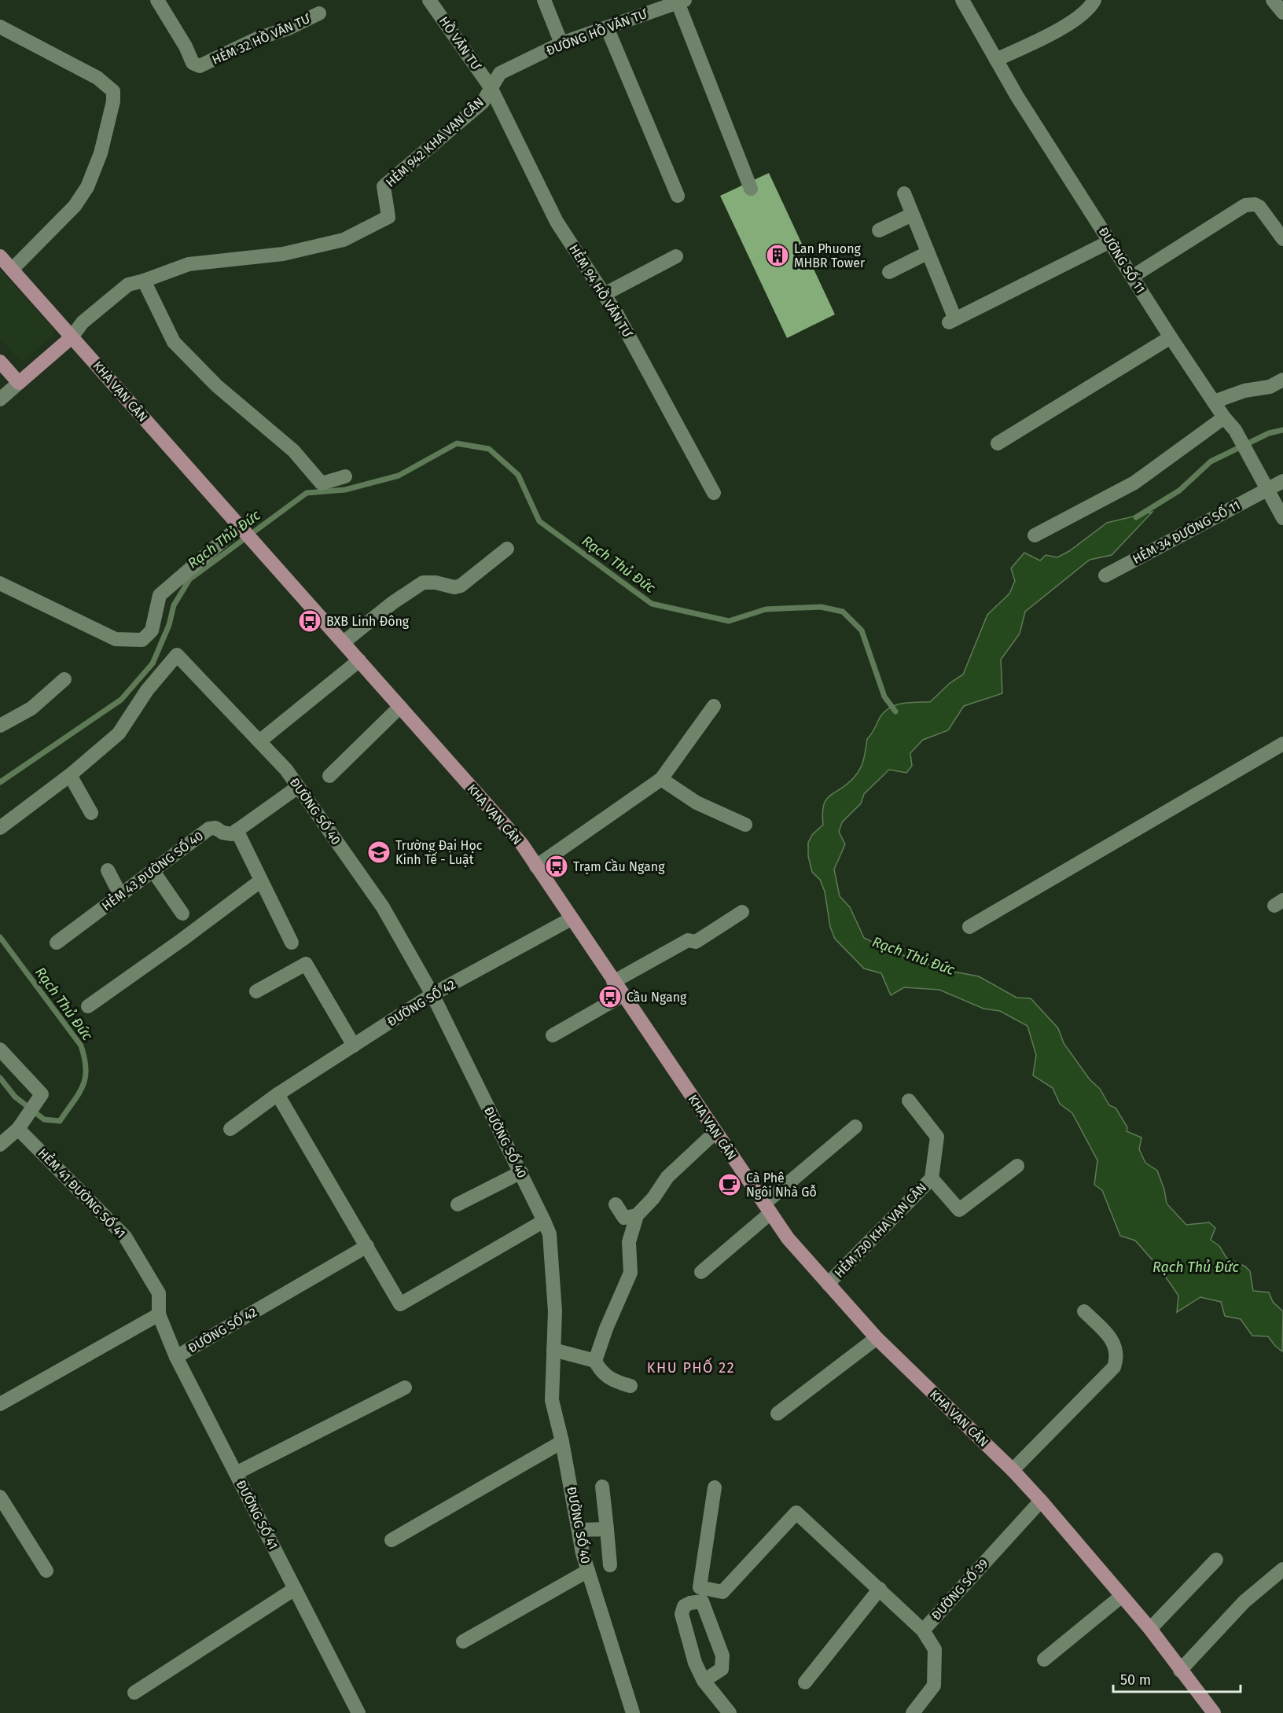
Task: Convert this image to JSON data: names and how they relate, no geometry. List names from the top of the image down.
{
  "streets": {
    "main road": ["KHA VẠN CÂN"],
    "street": [
      "ĐƯỜNG HỒ VĂN TƯ",
      "HẺM 32 HỒ VĂN TƯ",
      "HỒ VĂN TƯ",
      "HẺM 942 KHA VẠN CÂN",
      "ĐƯỜNG SỐ 11",
      "HẺM 94 HỒ VĂN TƯ",
      "HẺM 34 ĐƯỜNG SỐ 11",
      "ĐƯỜNG SỐ 40",
      "HẺM 43 ĐƯỜNG SỐ 40",
      "ĐƯỜNG SỐ 42",
      "HẺM 41 ĐƯỜNG SỐ 41",
      "HẺM 730 KHA VẠN CÂN",
      "ĐƯỜNG SỐ 41",
      "ĐƯỜNG SỐ 39"
    ]
  },
  "crossings": [
    ["ĐƯỜNG HỒ VĂN TƯ", "HỒ VĂN TƯ"],
    ["ĐƯỜNG HỒ VĂN TƯ", "HẺM 942 KHA VẠN CÂN"],
    ["ĐƯỜNG HỒ VĂN TƯ", "HẺM 94 HỒ VĂN TƯ"],
    ["HỒ VĂN TƯ", "HẺM 942 KHA VẠN CÂN"],
    ["HỒ VĂN TƯ", "HẺM 94 HỒ VĂN TƯ"],
    ["HẺM 942 KHA VẠN CÂN", "HẺM 94 HỒ VĂN TƯ"],
    ["HẺM 942 KHA VẠN CÂN", "KHA VẠN CÂN"],
    ["ĐƯỜNG SỐ 11", "HẺM 34 ĐƯỜNG SỐ 11"],
    ["KHA VẠN CÂN", "ĐƯỜNG SỐ 42"],
    ["KHA VẠN CÂN", "HẺM 730 KHA VẠN CÂN"],
    ["KHA VẠN CÂN", "ĐƯỜNG SỐ 39"],
    ["ĐƯỜNG SỐ 40", "ĐƯỜNG SỐ 42"],
    ["ĐƯỜNG SỐ 42", "ĐƯỜNG SỐ 41"],
    ["HẺM 41 ĐƯỜNG SỐ 41", "ĐƯỜNG SỐ 41"]
  ],
  "districts": ["KHU PHỐ 22"],
  "water": ["Rạch Thủ Đức"],
  "places": {
    "building": ["Lan Phuong MHBR Tower"],
    "bus stop": ["BXB Linh Đông", "Trạm Cầu Ngang", "Cầu Ngang"],
    "school or university": ["Trường Đại Học Kinh Tế - Luật"],
    "cafe": ["Cà Phê Ngôi Nhà Gỗ"]
  },
  "scale_bar": "50 m"
}
